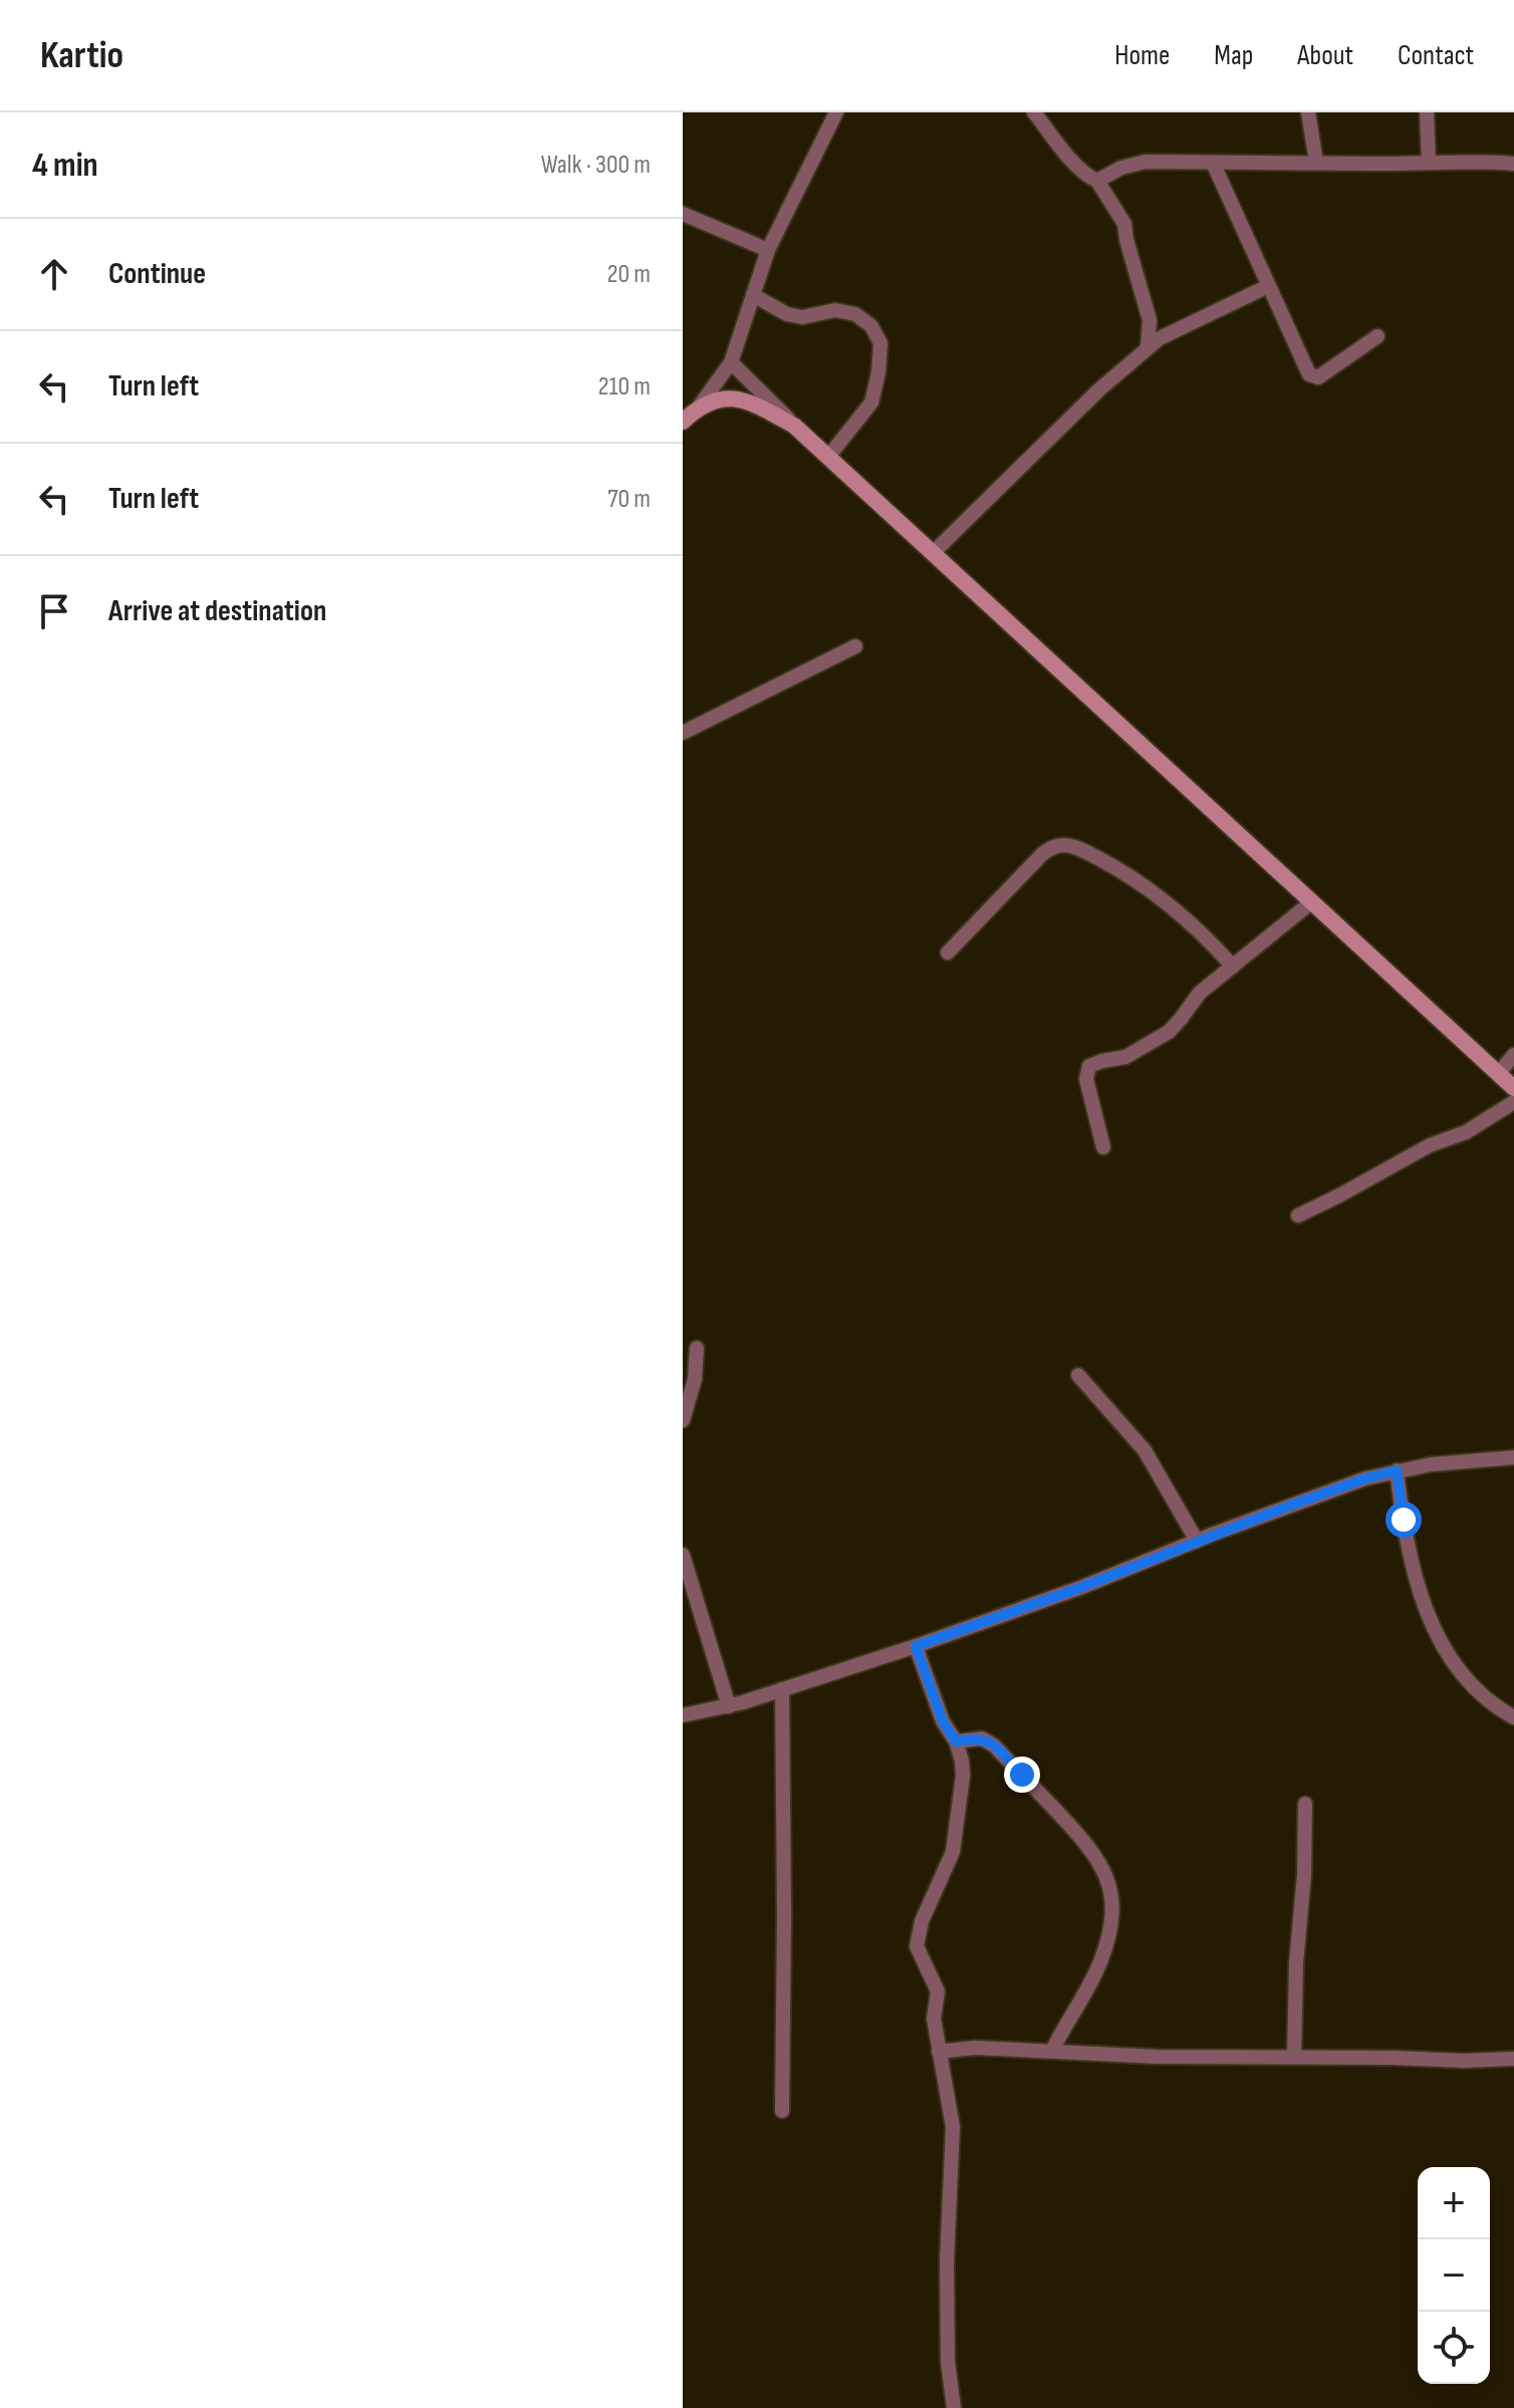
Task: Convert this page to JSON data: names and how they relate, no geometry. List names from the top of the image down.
{
  "page": {
    "header": "Kartio",
    "nav": [
      "Home",
      "Map",
      "About",
      "Contact"
    ],
    "heading": ["4 min", "Walk · 300 m"],
    "list": [
      ["Continue", "20 m"],
      ["Turn left", "210 m"],
      ["Turn left", "70 m"],
      "Arrive at destination"
    ],
    "map_buttons": ["+", "−"]
  }
}
